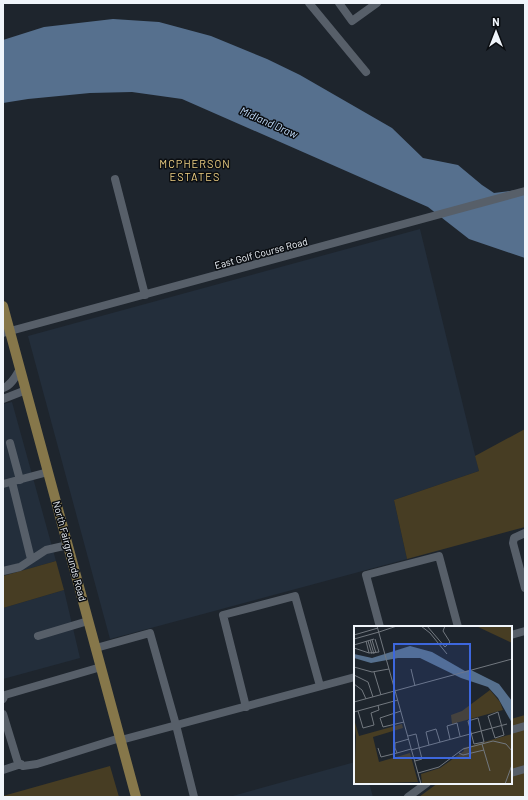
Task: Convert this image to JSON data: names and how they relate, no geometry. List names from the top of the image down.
{
  "streets": {
    "main road": ["North Fairgrounds Road"],
    "street": ["East Golf Course Road"]
  },
  "crossings": [
    ["East Golf Course Road", "North Fairgrounds Road"]
  ],
  "districts": ["MCPHERSON ESTATES"],
  "water": ["Midland Draw"],
  "north": "top"
}
